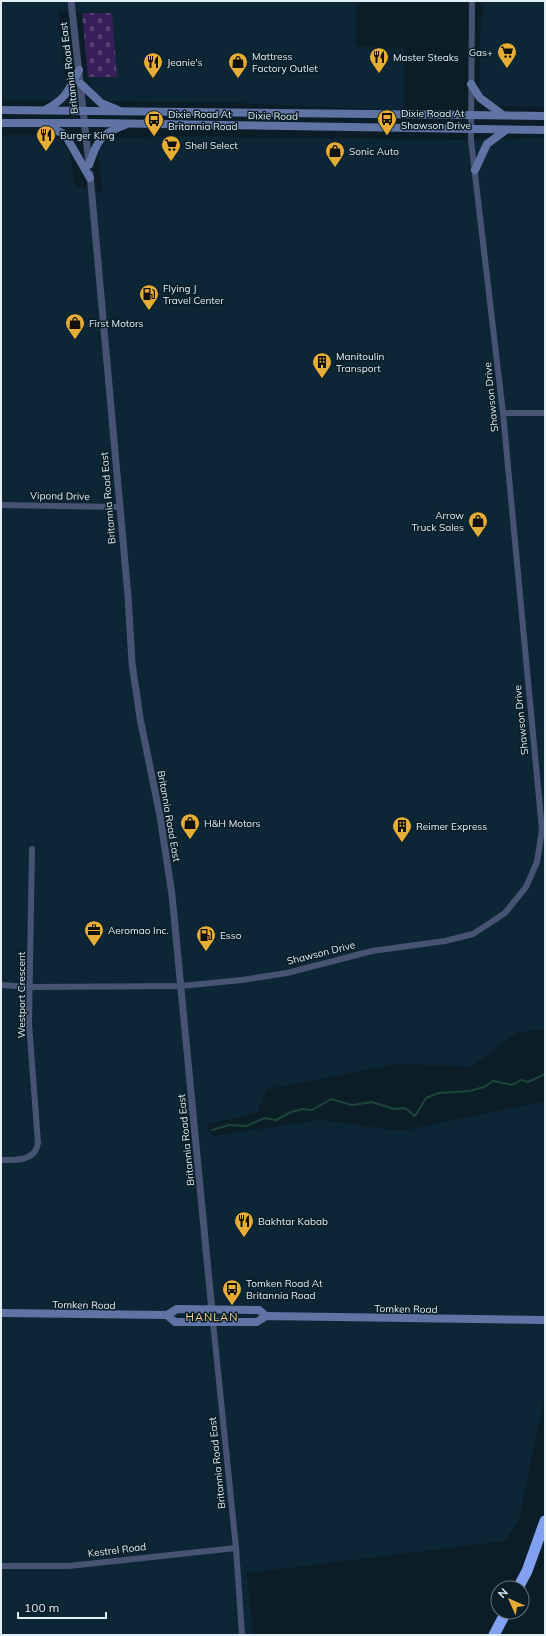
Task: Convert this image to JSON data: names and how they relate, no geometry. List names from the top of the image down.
{
  "streets": {
    "main road": ["Dixie Road", "Tomken Road"],
    "street": [
      "Britannia Road East",
      "Shawson Drive",
      "Vipond Drive",
      "Westport Crescent",
      "Kestrel Road"
    ]
  },
  "crossings": [
    ["Britannia Road East", "Dixie Road"],
    ["Britannia Road East", "Shawson Drive"],
    ["Britannia Road East", "Vipond Drive"],
    ["Britannia Road East", "Tomken Road"],
    ["Britannia Road East", "Kestrel Road"],
    ["Dixie Road", "Shawson Drive"],
    ["Shawson Drive", "Westport Crescent"]
  ],
  "districts": ["HANLAN"],
  "places": {
    "supermarket": ["Gas+", "Shell Select"],
    "restaurant": [
      "Master Steaks",
      "Jeanie's",
      "Burger King",
      "Bakhtar Kabab"
    ],
    "shop": [
      "Mattress Factory Outlet",
      "Sonic Auto",
      "First Motors",
      "Arrow Truck Sales",
      "H&H Motors"
    ],
    "bus stop": ["Dixie Road At Shawson Drive", "Dixie Road At Britannia Road", "Tomken Road At Britannia Road"],
    "fuel station": ["Flying J Travel Center", "Esso"],
    "building": ["Manitoulin Transport", "Reimer Express"],
    "office": ["Aeromao Inc."]
  },
  "scale_bar": "100 m",
  "north": "top left"
}
